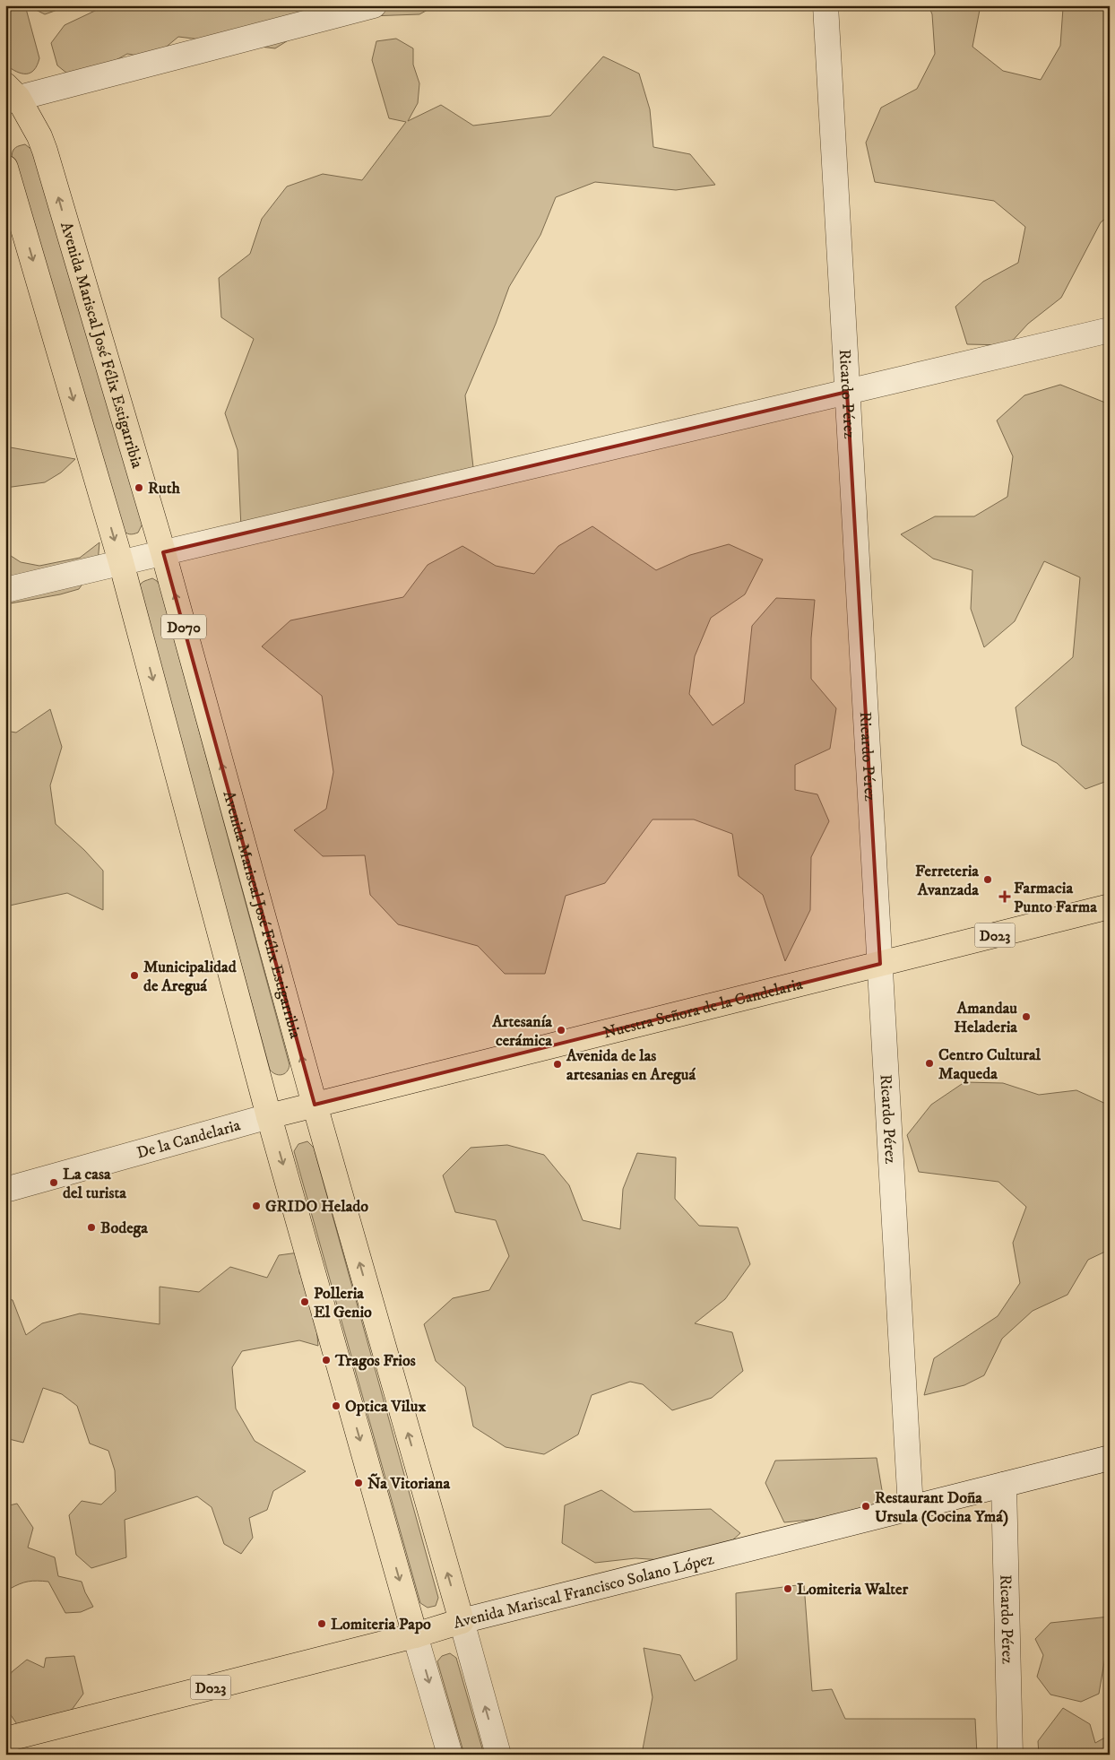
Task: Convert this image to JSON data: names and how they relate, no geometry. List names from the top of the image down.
{
  "streets": {
    "main road": [
      "Avenida Mariscal José Félix Estigarribia",
      "D070",
      "D023",
      "Nuestra Señora de la Candelaria",
      "Avenida Mariscal Francisco Solano López"
    ],
    "street": ["Ricardo Pérez", "De la Candelaria"]
  },
  "crossings": [
    ["Avenida Mariscal José Félix Estigarribia", "Nuestra Señora de la Candelaria"],
    ["Avenida Mariscal José Félix Estigarribia", "Avenida Mariscal Francisco Solano López"],
    ["Ricardo Pérez", "Nuestra Señora de la Candelaria"],
    ["Ricardo Pérez", "Avenida Mariscal Francisco Solano López"],
    ["D070", "Nuestra Señora de la Candelaria"],
    ["D070", "De la Candelaria"],
    ["Nuestra Señora de la Candelaria", "De la Candelaria"]
  ],
  "places": {
    "other": [
      "Ruth",
      "Ferreteria Avanzada",
      "Municipalidad de Areguá",
      "Amandau Heladeria",
      "Artesanía cerámica",
      "Centro Cultural Maqueda",
      "Avenida de las artesanias en Areguá",
      "La casa del turista",
      "GRIDO Helado",
      "Bodega",
      "Polleria El Genio",
      "Tragos Frios",
      "Optica Vilux",
      "Ña Vitoriana",
      "Restaurant Doña Ursula (Cocina Ymá)",
      "Lomiteria Walter",
      "Lomiteria Papo"
    ],
    "health": ["Farmacia Punto Farma"]
  }
}
